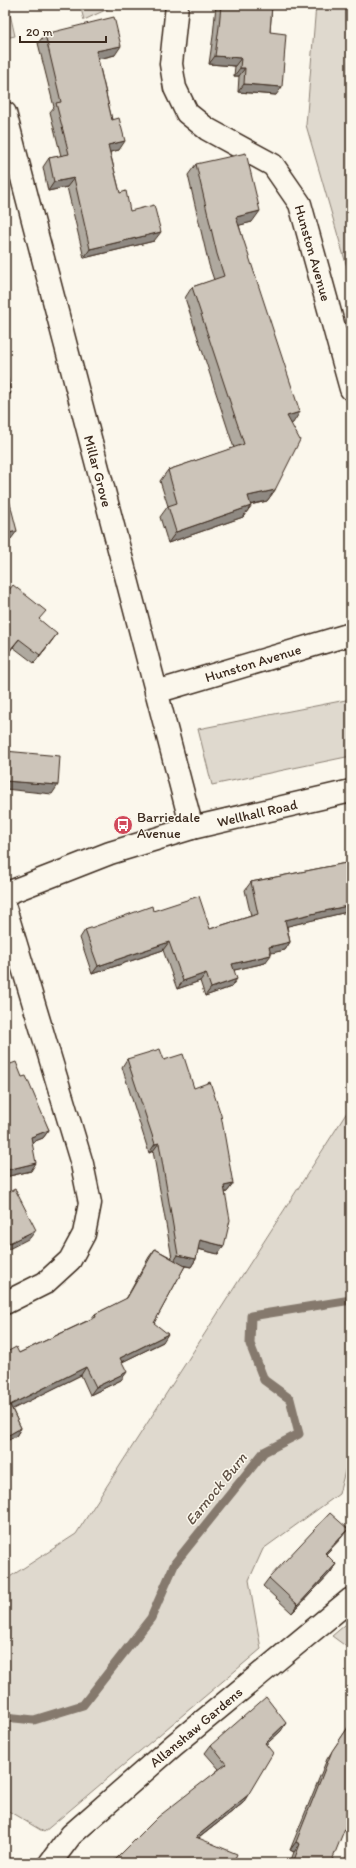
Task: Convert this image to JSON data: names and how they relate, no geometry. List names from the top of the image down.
{
  "streets": {
    "street": [
      "Hunston Avenue",
      "Millar Grove",
      "Wellhall Road",
      "Allanshaw Gardens"
    ]
  },
  "crossings": [
    ["Hunston Avenue", "Millar Grove"],
    ["Millar Grove", "Wellhall Road"]
  ],
  "water": ["Earnock Burn"],
  "places": {
    "bus stop": ["Barriedale Avenue"]
  },
  "scale_bar": "20 m"
}
